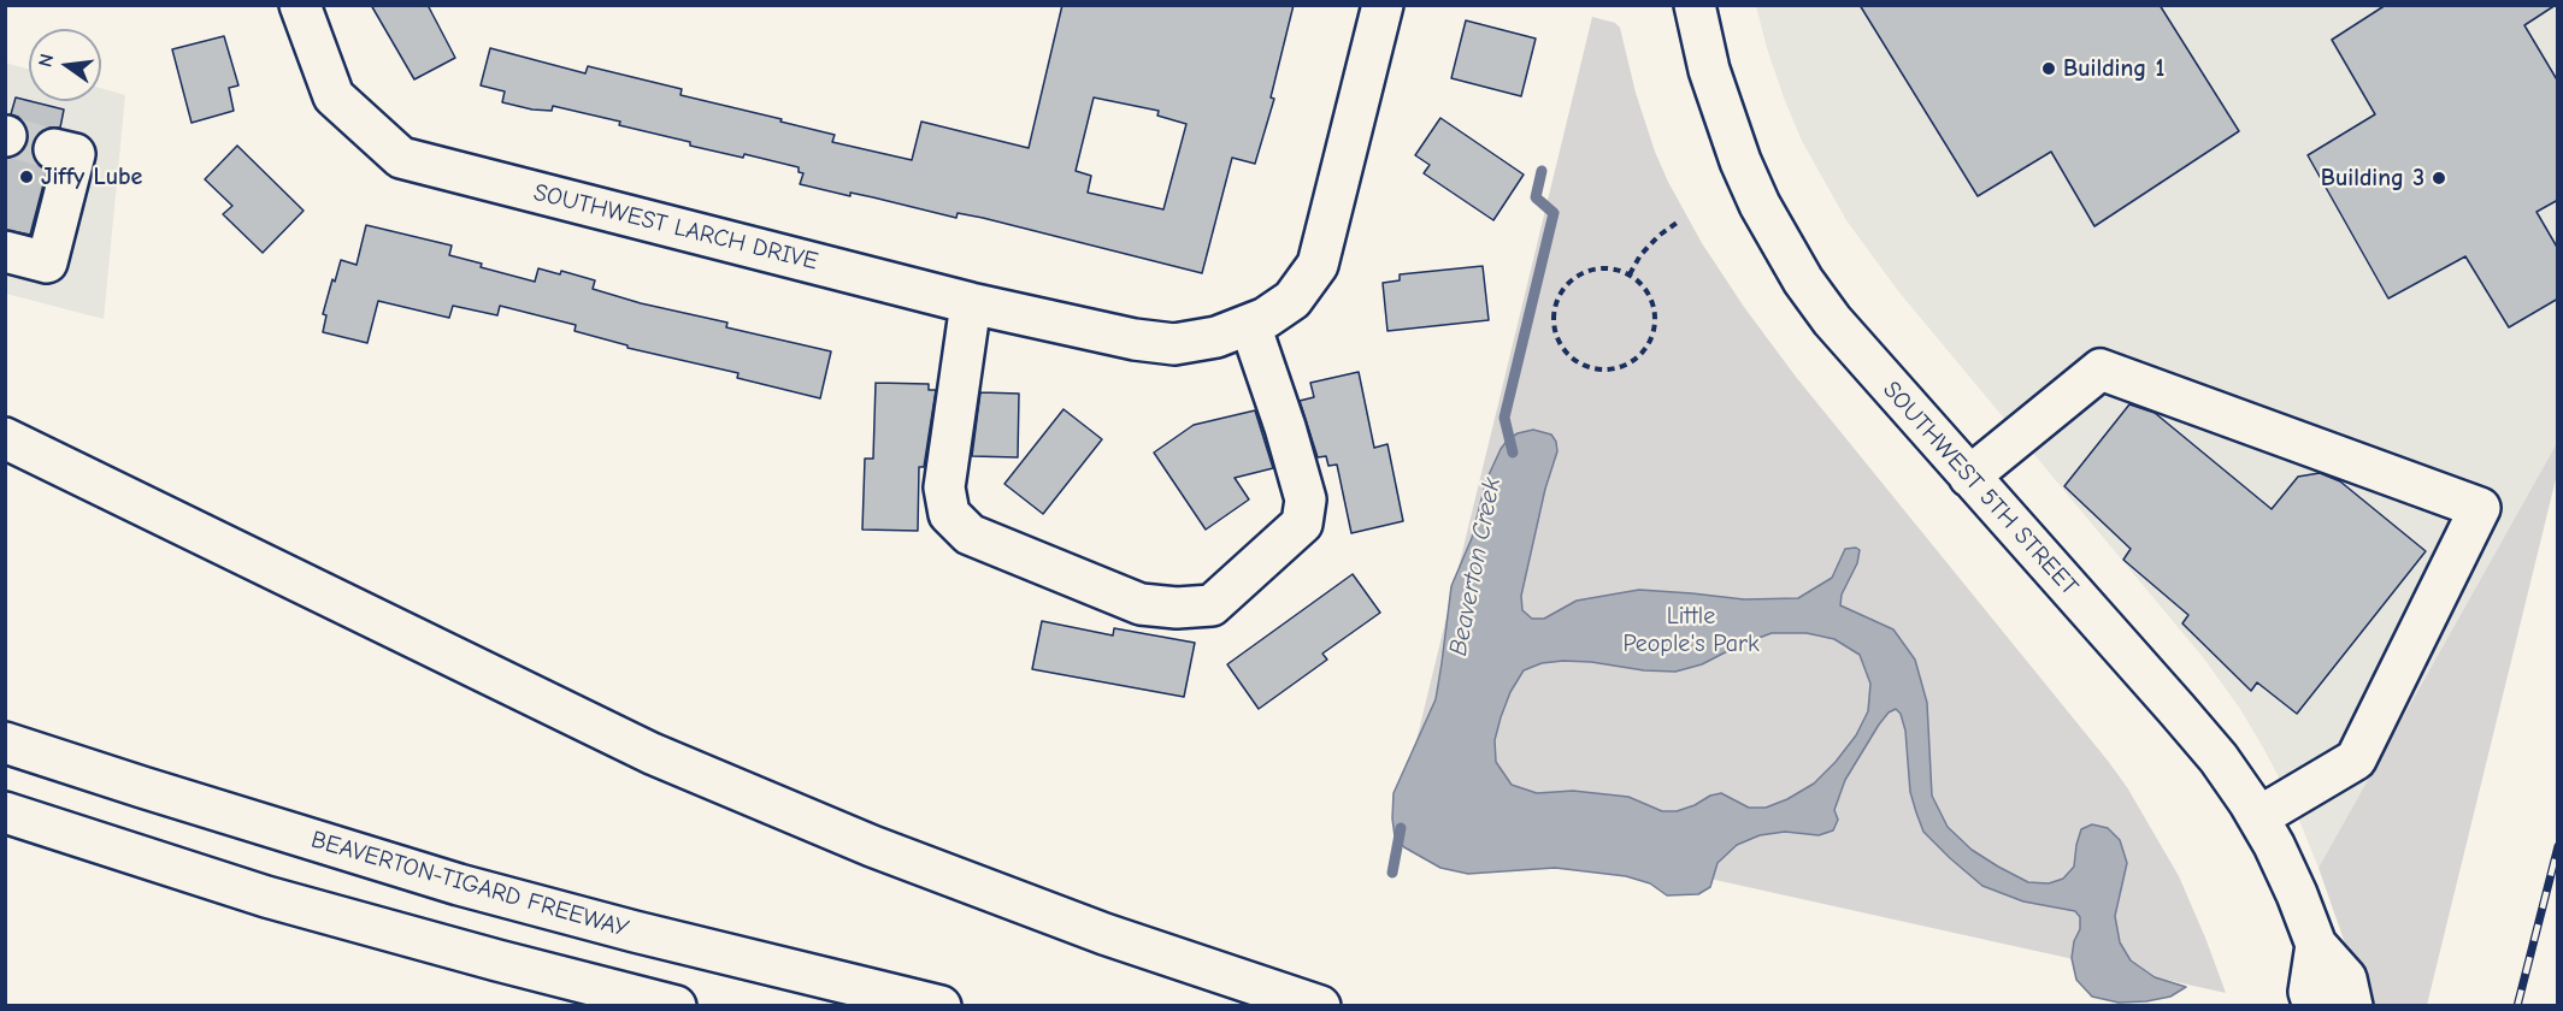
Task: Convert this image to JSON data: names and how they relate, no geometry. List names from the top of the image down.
{
  "streets": {
    "main road": ["SOUTHWEST LARCH DRIVE", "SOUTHWEST 5TH STREET", "BEAVERTON-TIGARD FREEWAY"]
  },
  "water": ["Beaverton Creek"],
  "parks": ["Little People's Park"],
  "places": ["Building 1", "Jiffy Lube", "Building 3"],
  "north": "left"
}
